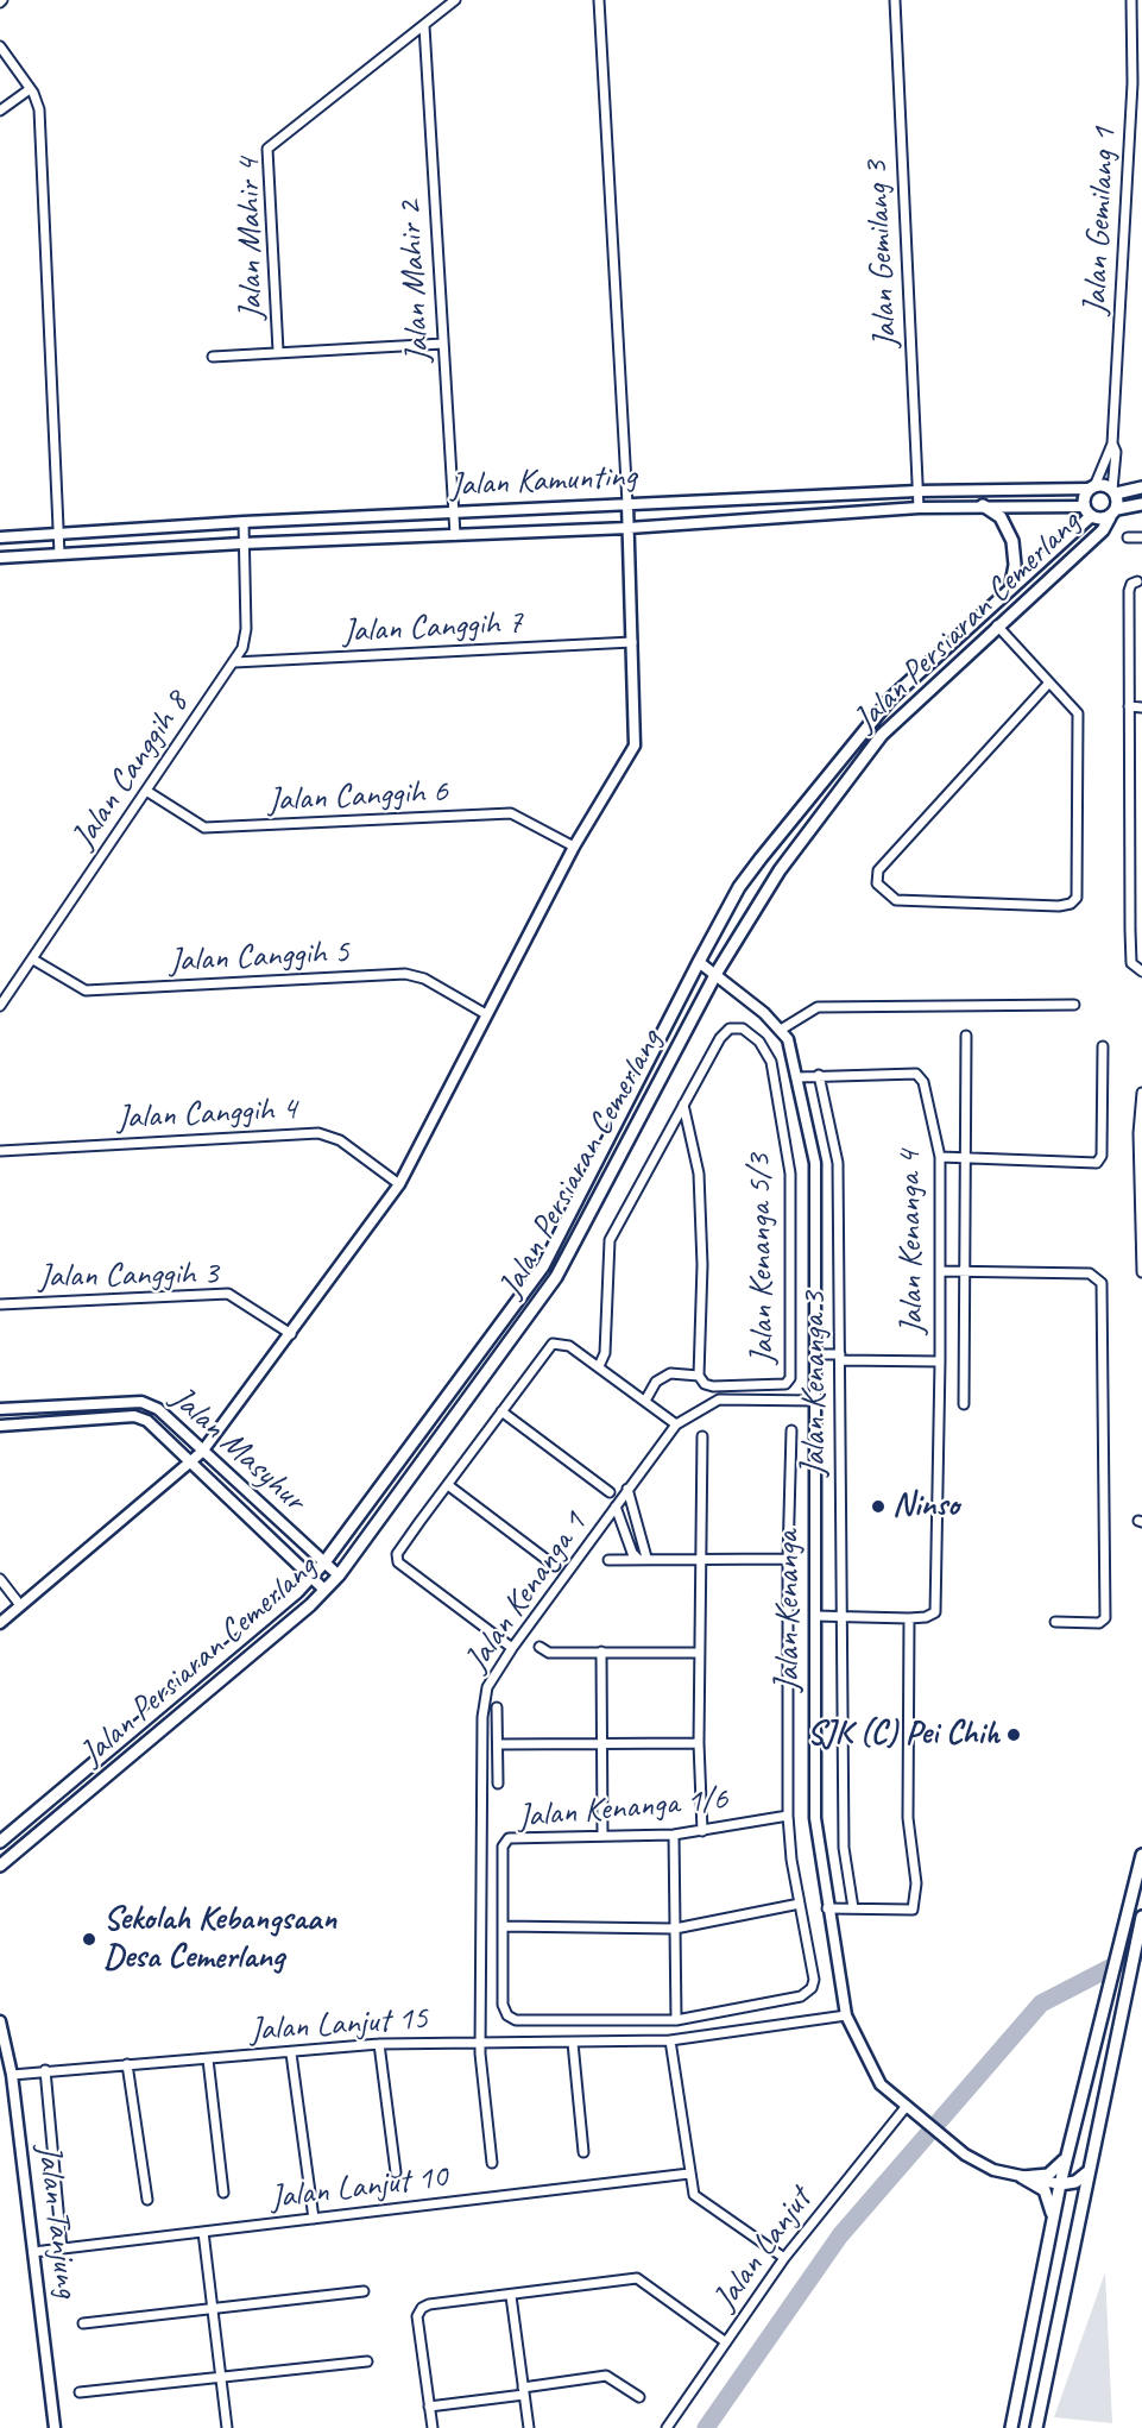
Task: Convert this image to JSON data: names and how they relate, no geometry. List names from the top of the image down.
{
  "streets": {
    "main road": ["Jalan Persiaran Cemerlang"],
    "street": [
      "Jalan Gemilang 1",
      "Jalan Mahir 4",
      "Jalan Gemilang 3",
      "Jalan Mahir 2",
      "Jalan Kamunting",
      "Jalan Canggih 7",
      "Jalan Canggih 8",
      "Jalan Canggih 6",
      "Jalan Canggih 5",
      "Jalan Canggih 4",
      "Jalan Kenanga 4",
      "Jalan Kenanga 5/3",
      "Jalan Canggih 3",
      "Jalan Kenanga 3",
      "Jalan Masyhur",
      "Jalan Kenanga 1",
      "Jalan Kenanga",
      "Jalan Kenanga 1/6",
      "Jalan Lanjut 15",
      "Jalan Lanjut 10",
      "Jalan Tanjung",
      "Jalan Lanjut"
    ]
  },
  "crossings": [
    ["Jalan Mahir 4", "Jalan Mahir 2"],
    ["Jalan Gemilang 3", "Jalan Kamunting"],
    ["Jalan Mahir 2", "Jalan Kamunting"],
    ["Jalan Kamunting", "Jalan Persiaran Cemerlang"],
    ["Jalan Kamunting", "Jalan Canggih 8"],
    ["Jalan Persiaran Cemerlang", "Jalan Masyhur"],
    ["Jalan Persiaran Cemerlang", "Jalan Kenanga"],
    ["Jalan Canggih 7", "Jalan Canggih 8"],
    ["Jalan Canggih 8", "Jalan Canggih 6"],
    ["Jalan Canggih 8", "Jalan Canggih 5"],
    ["Jalan Kenanga 4", "Jalan Kenanga 3"],
    ["Jalan Kenanga 4", "Jalan Kenanga"],
    ["Jalan Kenanga 1", "Jalan Kenanga"],
    ["Jalan Kenanga 1", "Jalan Lanjut 15"],
    ["Jalan Kenanga", "Jalan Lanjut 15"],
    ["Jalan Kenanga", "Jalan Lanjut"],
    ["Jalan Lanjut 15", "Jalan Tanjung"],
    ["Jalan Lanjut 10", "Jalan Tanjung"]
  ],
  "places": ["Ninso", "SJK (C) Pei Chih", "Sekolah Kebangsaan Desa Cemerlang"]
}
